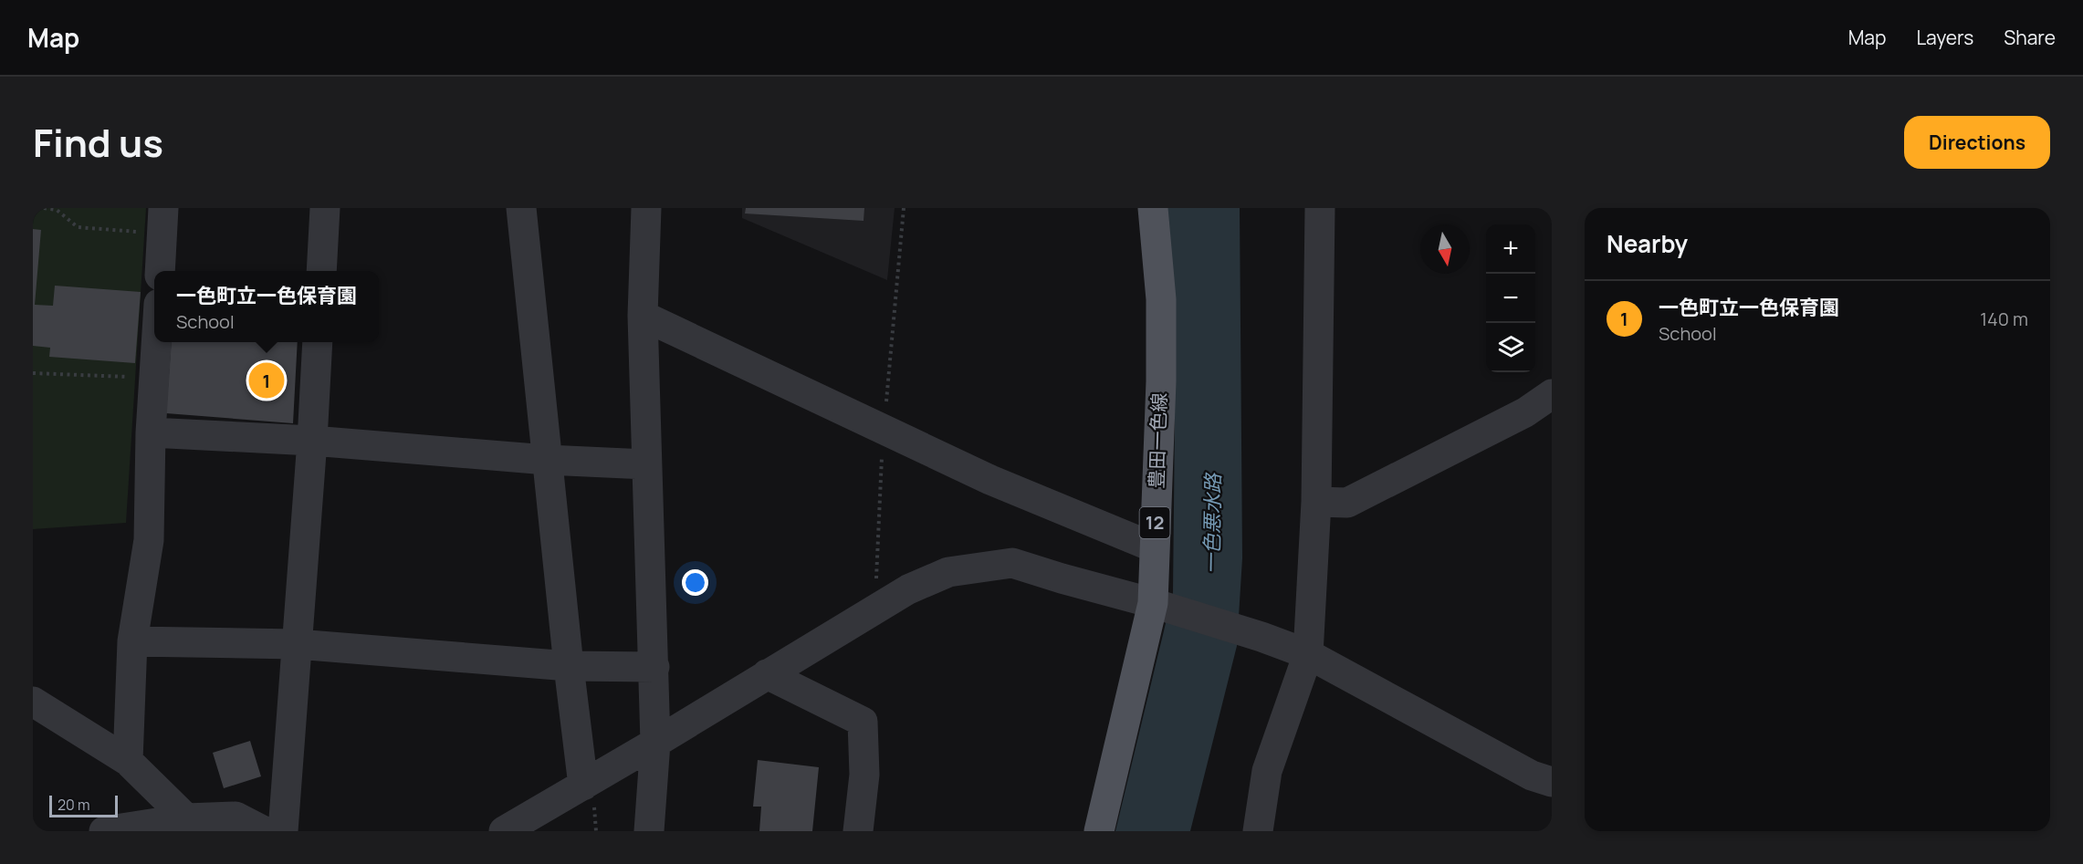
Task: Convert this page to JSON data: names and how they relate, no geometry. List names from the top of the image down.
{
  "streets": {
    "main road": ["豊田一色線", "12"]
  },
  "water": ["一色悪水路"],
  "scale_bar": "20 m",
  "north": "bottom",
  "page": {
    "header": "Map",
    "nav": ["Map", "Layers", "Share"],
    "title": "Find us",
    "buttons": "Directions",
    "heading": "Nearby",
    "map_buttons": ["+", "−"],
    "popup": ["一色町立一色保育園", "School"],
    "list": [
      {
        "mark": "1",
        "name": "一色町立一色保育園",
        "note": "School",
        "value": "140 m"
      }
    ],
    "pins": "1",
    "scale": "20 m"
  }
}
